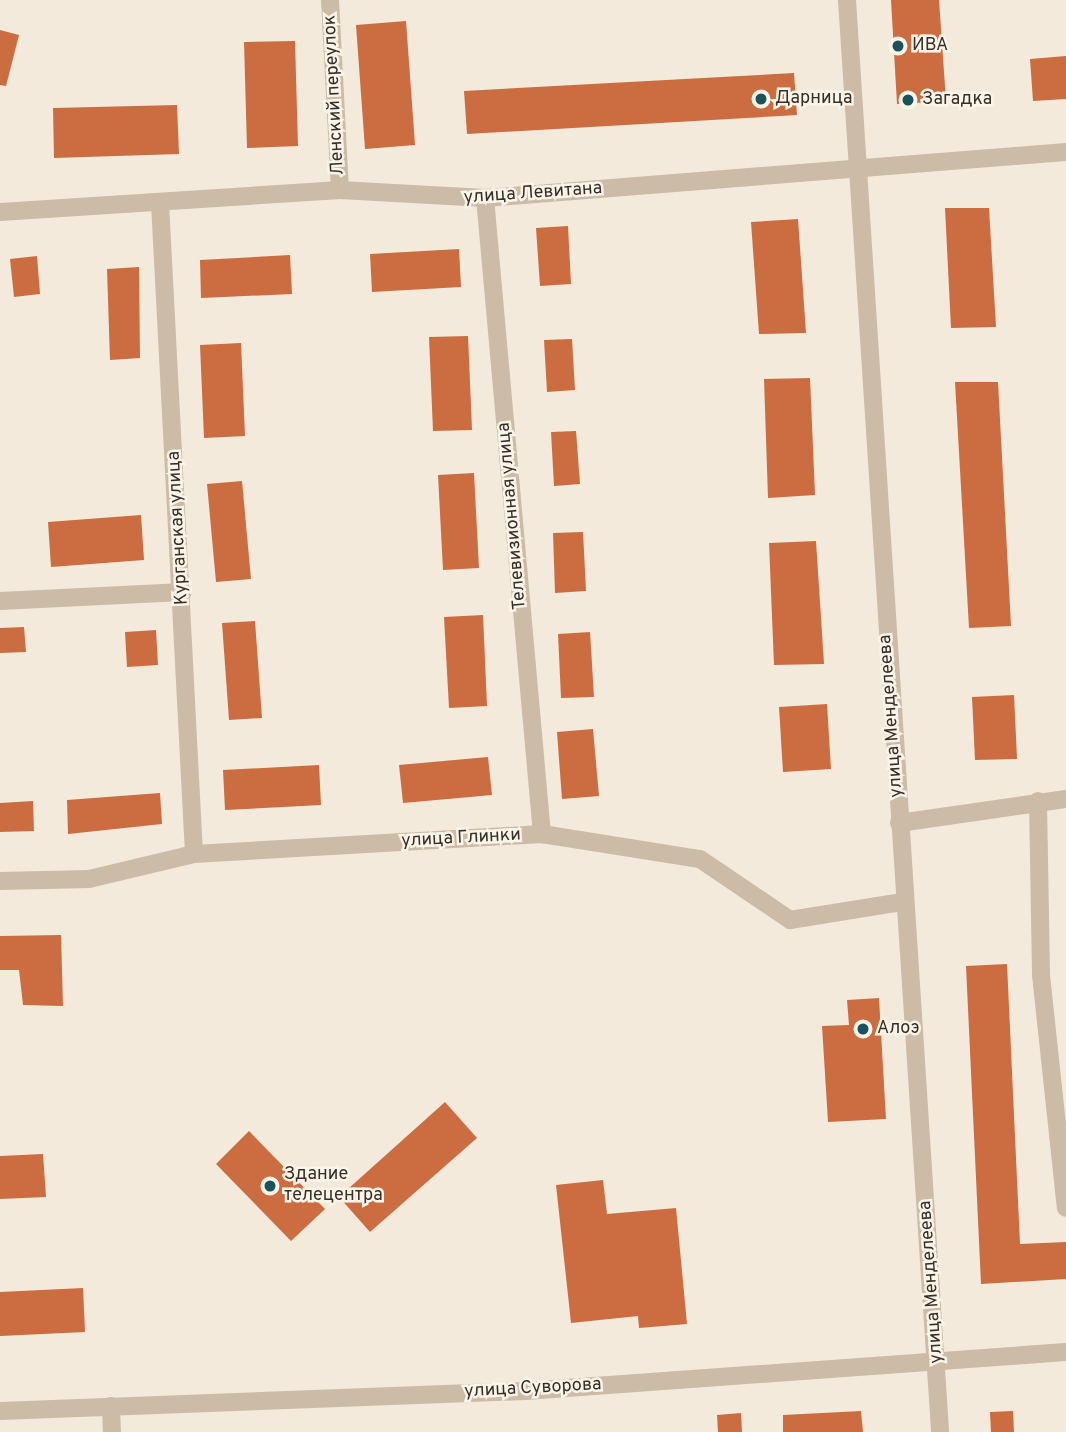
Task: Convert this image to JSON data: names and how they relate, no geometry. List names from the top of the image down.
{
  "streets": {
    "street": [
      "Ленский переулок",
      "улица Левитана",
      "Телевизионная улица",
      "Курганская улица",
      "улица Менделеева",
      "улица Глинки",
      "улица Суворова"
    ]
  },
  "crossings": [
    ["Ленский переулок", "улица Левитана"],
    ["улица Левитана", "Телевизионная улица"],
    ["улица Левитана", "Курганская улица"],
    ["улица Левитана", "улица Менделеева"],
    ["Телевизионная улица", "улица Глинки"],
    ["Курганская улица", "улица Глинки"],
    ["улица Менделеева", "улица Глинки"],
    ["улица Менделеева", "улица Суворова"]
  ],
  "places": [
    "ИВА",
    "Дарница",
    "Загадка",
    "Алоэ",
    "Здание телецентра"
  ]
}
